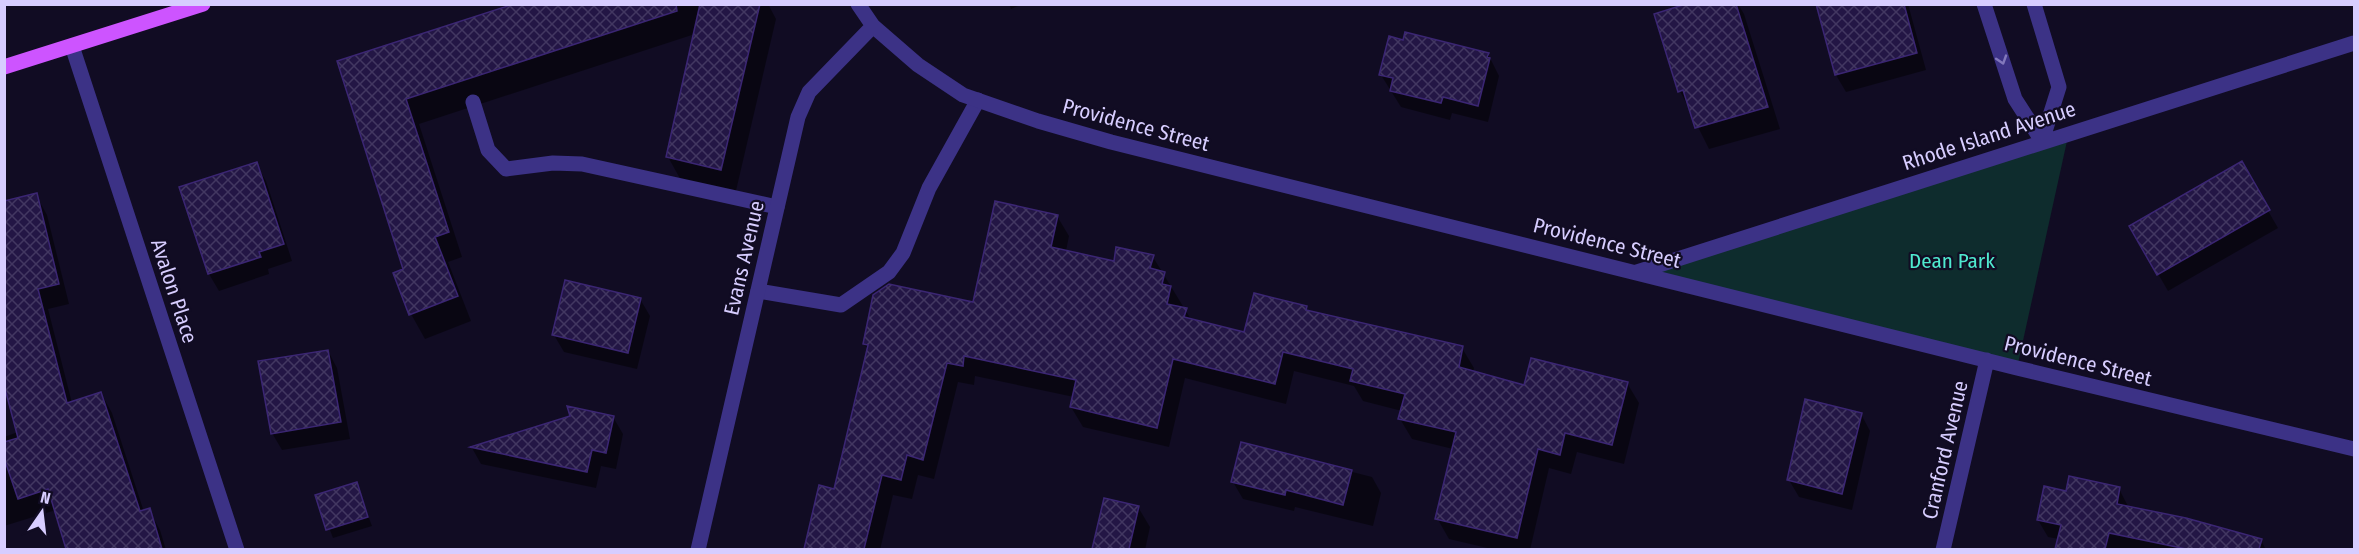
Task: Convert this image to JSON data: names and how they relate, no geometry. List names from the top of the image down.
{
  "streets": {
    "street": [
      "Providence Street",
      "Rhode Island Avenue",
      "Evans Avenue",
      "Avalon Place",
      "Cranford Avenue"
    ]
  },
  "crossings": [
    ["Providence Street", "Rhode Island Avenue"],
    ["Providence Street", "Evans Avenue"],
    ["Providence Street", "Cranford Avenue"]
  ],
  "parks": ["Dean Park"],
  "north": "top"
}
